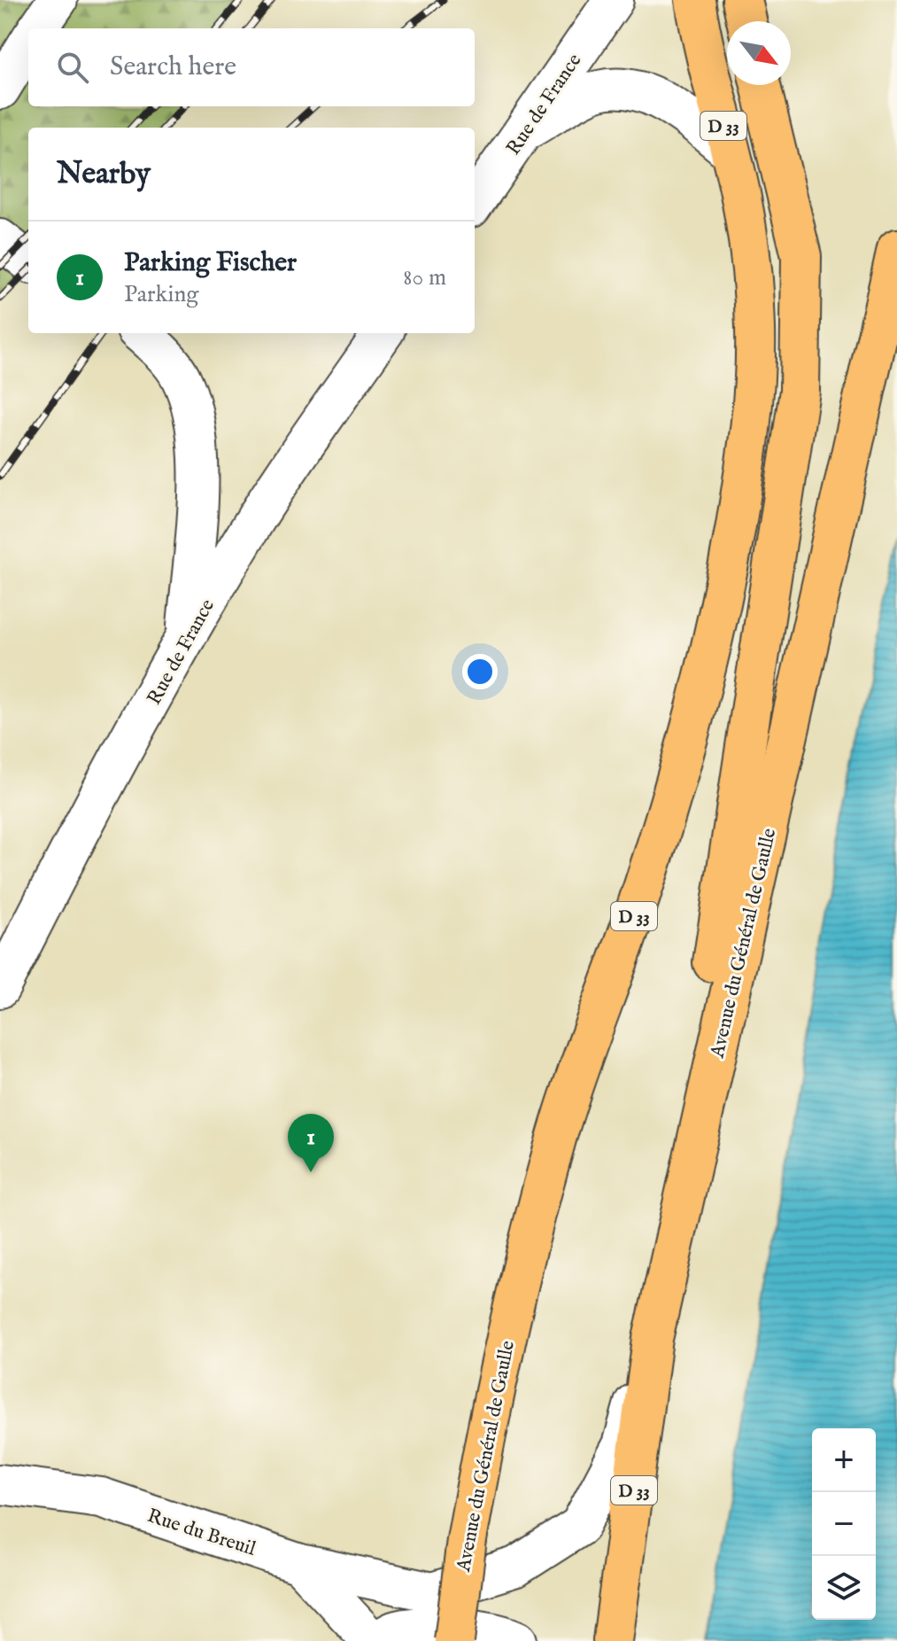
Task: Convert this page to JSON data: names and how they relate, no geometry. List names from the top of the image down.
{
  "streets": {
    "main road": ["D 33", "Avenue du Général de Gaulle"],
    "street": ["Rue de France", "Rue du Breuil"]
  },
  "crossings": [
    ["D 33", "Avenue du Général de Gaulle"]
  ],
  "north": "bottom right",
  "page": {
    "search": "Search here",
    "heading": "Nearby",
    "list": [
      {
        "mark": "1",
        "name": "Parking Fischer",
        "note": "Parking",
        "value": "80 m"
      }
    ],
    "pins": "1",
    "map_buttons": ["+", "−"]
  }
}
